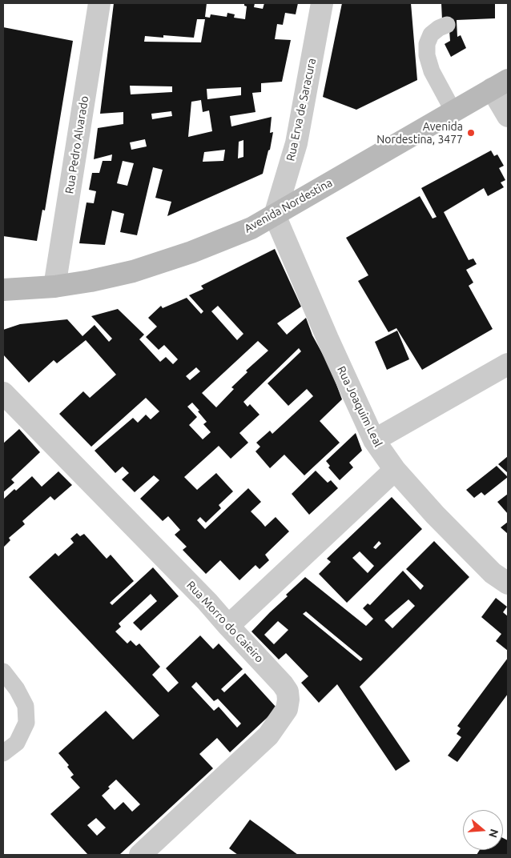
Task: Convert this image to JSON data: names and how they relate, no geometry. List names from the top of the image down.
{
  "streets": {
    "main road": ["Avenida Nordestina"],
    "street": [
      "Rua Erva de Saracura",
      "Rua Pedro Alvarado",
      "Rua Joaquim Leal",
      "Rua Morro do Caieiro"
    ]
  },
  "crossings": [
    ["Rua Erva de Saracura", "Avenida Nordestina"],
    ["Rua Erva de Saracura", "Rua Joaquim Leal"],
    ["Rua Pedro Alvarado", "Avenida Nordestina"],
    ["Avenida Nordestina", "Rua Joaquim Leal"]
  ],
  "places": ["Avenida Nordestina, 3477"],
  "north": "right"
}
